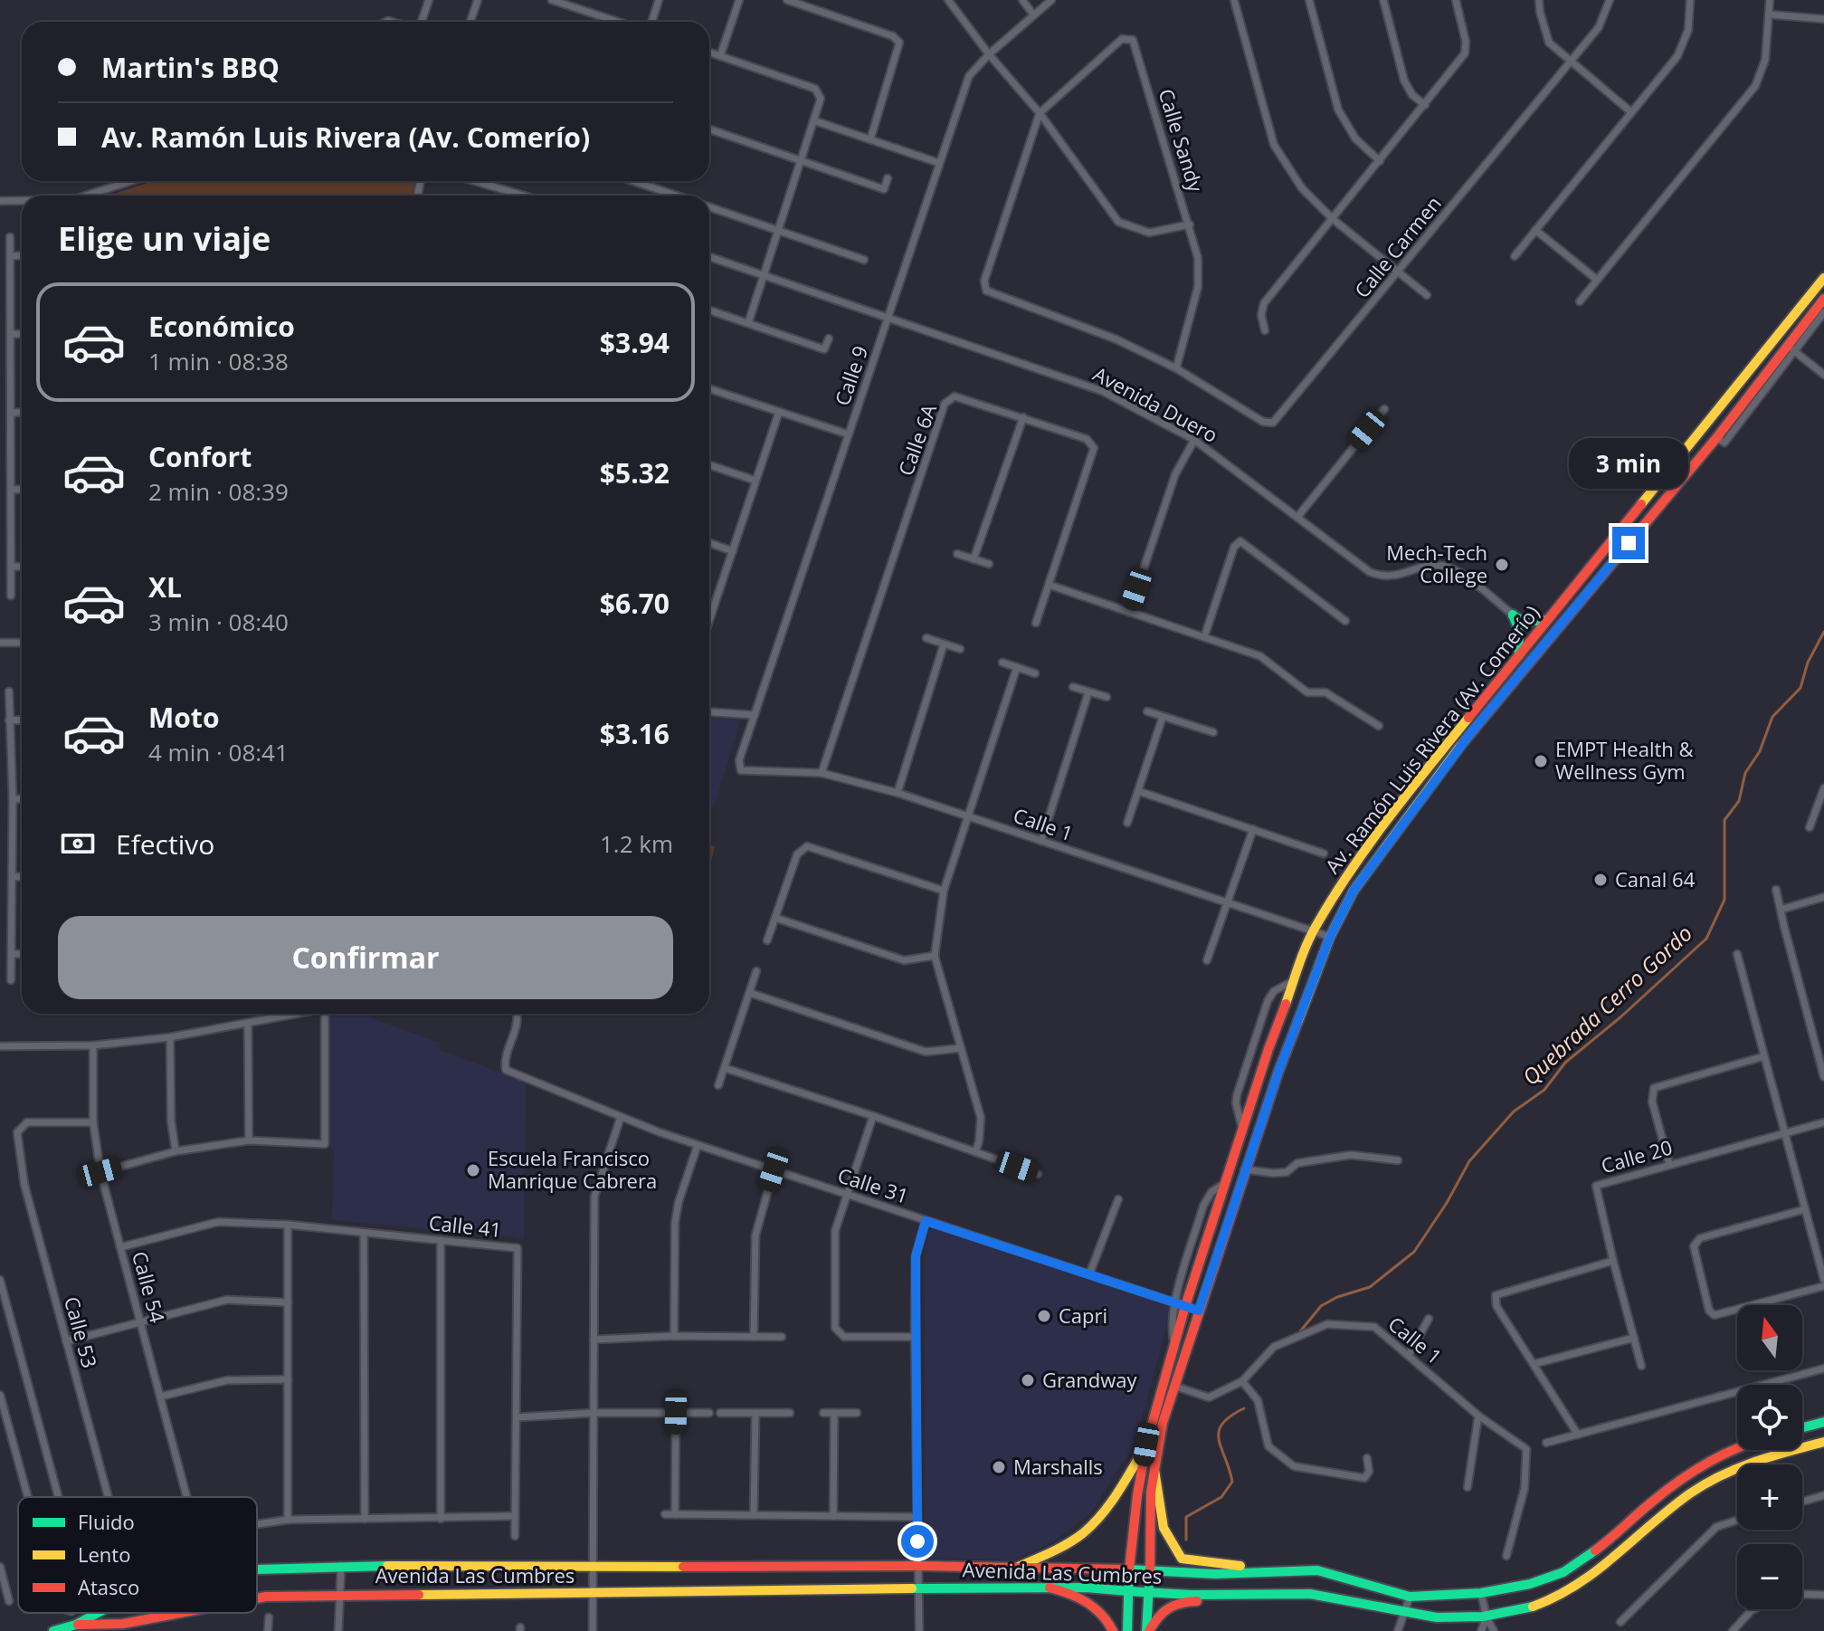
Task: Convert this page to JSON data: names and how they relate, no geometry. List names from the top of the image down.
{
  "streets": {
    "main road": ["Av. Ramón Luis Rivera (Av. Comerío)", "Avenida Las Cumbres"],
    "street": [
      "Calle Sandy",
      "Calle Carmen",
      "Calle 9",
      "Avenida Duero",
      "Calle 6A",
      "Calle 1",
      "Calle 20",
      "Calle 31",
      "Calle 41",
      "Calle 54",
      "Calle 53"
    ]
  },
  "crossings": [
    ["Calle Sandy", "Calle Carmen"],
    ["Calle 9", "Avenida Duero"],
    ["Calle 9", "Calle 1"],
    ["Calle 6A", "Calle 1"],
    ["Av. Ramón Luis Rivera (Av. Comerío)", "Calle 1"],
    ["Av. Ramón Luis Rivera (Av. Comerío)", "Calle 31"],
    ["Av. Ramón Luis Rivera (Av. Comerío)", "Avenida Las Cumbres"],
    ["Calle 41", "Calle 54"],
    ["Calle 54", "Calle 53"]
  ],
  "water": ["Quebrada Cerro Gordo"],
  "places": [
    "Mech-Tech College",
    "EMPT Health & Wellness Gym",
    "Canal 64",
    "Escuela Francisco Manrique Cabrera",
    "Capri",
    "Grandway",
    "Marshalls"
  ],
  "legend": ["Fluido", "Lento", "Atasco"],
  "north": "top",
  "page": {
    "banner": ["Martin's BBQ", "Av. Ramón Luis Rivera (Av. Comerío)"],
    "heading": "Elige un viaje",
    "list": [
      {
        "name": "Económico",
        "note": "1 min · 08:38",
        "value": "$3.94"
      },
      {
        "name": "Confort",
        "note": "2 min · 08:39",
        "value": "$5.32"
      },
      {
        "name": "XL",
        "note": "3 min · 08:40",
        "value": "$6.70"
      },
      {
        "name": "Moto",
        "note": "4 min · 08:41",
        "value": "$3.16"
      }
    ],
    "bubble": "3 min",
    "pay": ["Efectivo", "1.2 km"],
    "buttons": "Confirmar",
    "map_buttons": ["+", "−"]
  }
}
